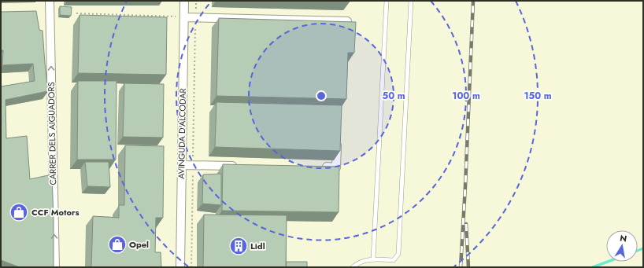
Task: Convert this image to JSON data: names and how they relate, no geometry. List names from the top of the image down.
{
  "streets": {
    "street": ["CARRER DELS AIGUADORS", "AVINGUDA D'ALCODAR"]
  },
  "one_way": ["CARRER DELS AIGUADORS"],
  "places": {
    "shop": ["CCF Motors", "Opel"],
    "building": ["Lidl"]
  },
  "north": "top",
  "rings": ["50 m", "100 m", "150 m"]
}
